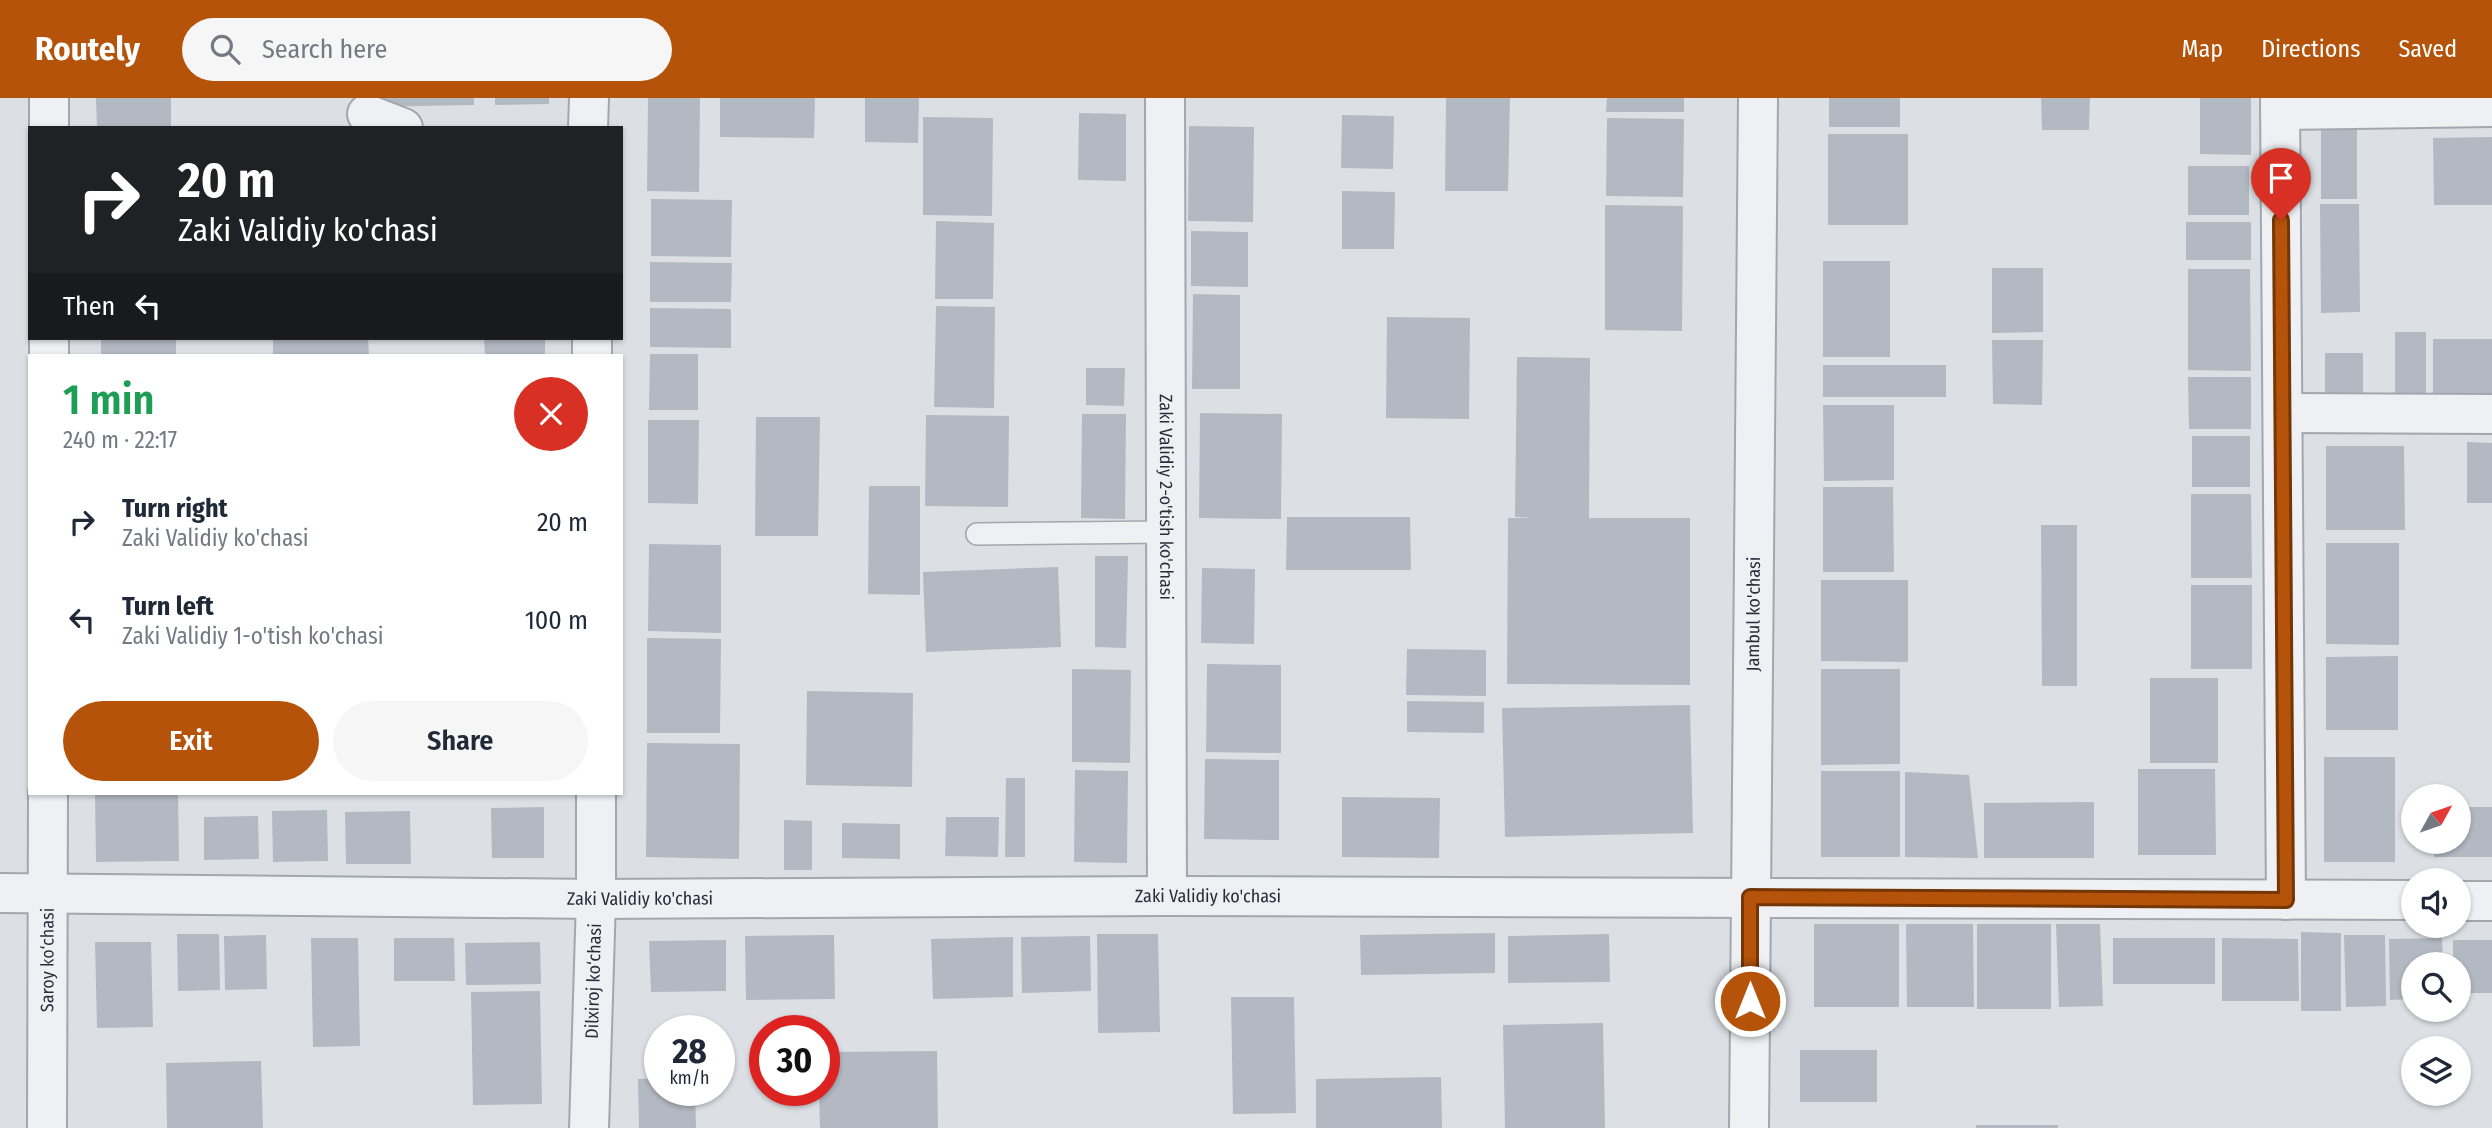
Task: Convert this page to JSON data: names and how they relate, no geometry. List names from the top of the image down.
{
  "streets": {
    "street": [
      "Zaki Validiy 2-o'tish ko'chasi",
      "Jambul ko'chasi",
      "Zaki Validiy ko'chasi",
      "Saroy ko‘chasi",
      "Dilxiroj ko‘chasi"
    ]
  },
  "crossings": [
    ["Zaki Validiy 2-o'tish ko'chasi", "Zaki Validiy ko'chasi"],
    ["Jambul ko'chasi", "Zaki Validiy ko'chasi"],
    ["Zaki Validiy ko'chasi", "Saroy ko‘chasi"],
    ["Zaki Validiy ko'chasi", "Dilxiroj ko‘chasi"]
  ],
  "north": "top right",
  "page": {
    "header": "Routely",
    "search": "Search here",
    "nav": ["Map", "Directions", "Saved"],
    "turn": ["20 m", "Zaki Validiy ko'chasi"],
    "then": "Then",
    "heading": ["1 min", "240 m · 22:17"],
    "list": [
      {
        "name": "Turn right",
        "note": "Zaki Validiy ko'chasi",
        "value": "20 m"
      },
      {
        "name": "Turn left",
        "note": "Zaki Validiy 1-o'tish ko'chasi",
        "value": "100 m"
      }
    ],
    "buttons": ["Exit", "Share"],
    "speed": "28 km/h",
    "limit": "30"
  }
}
